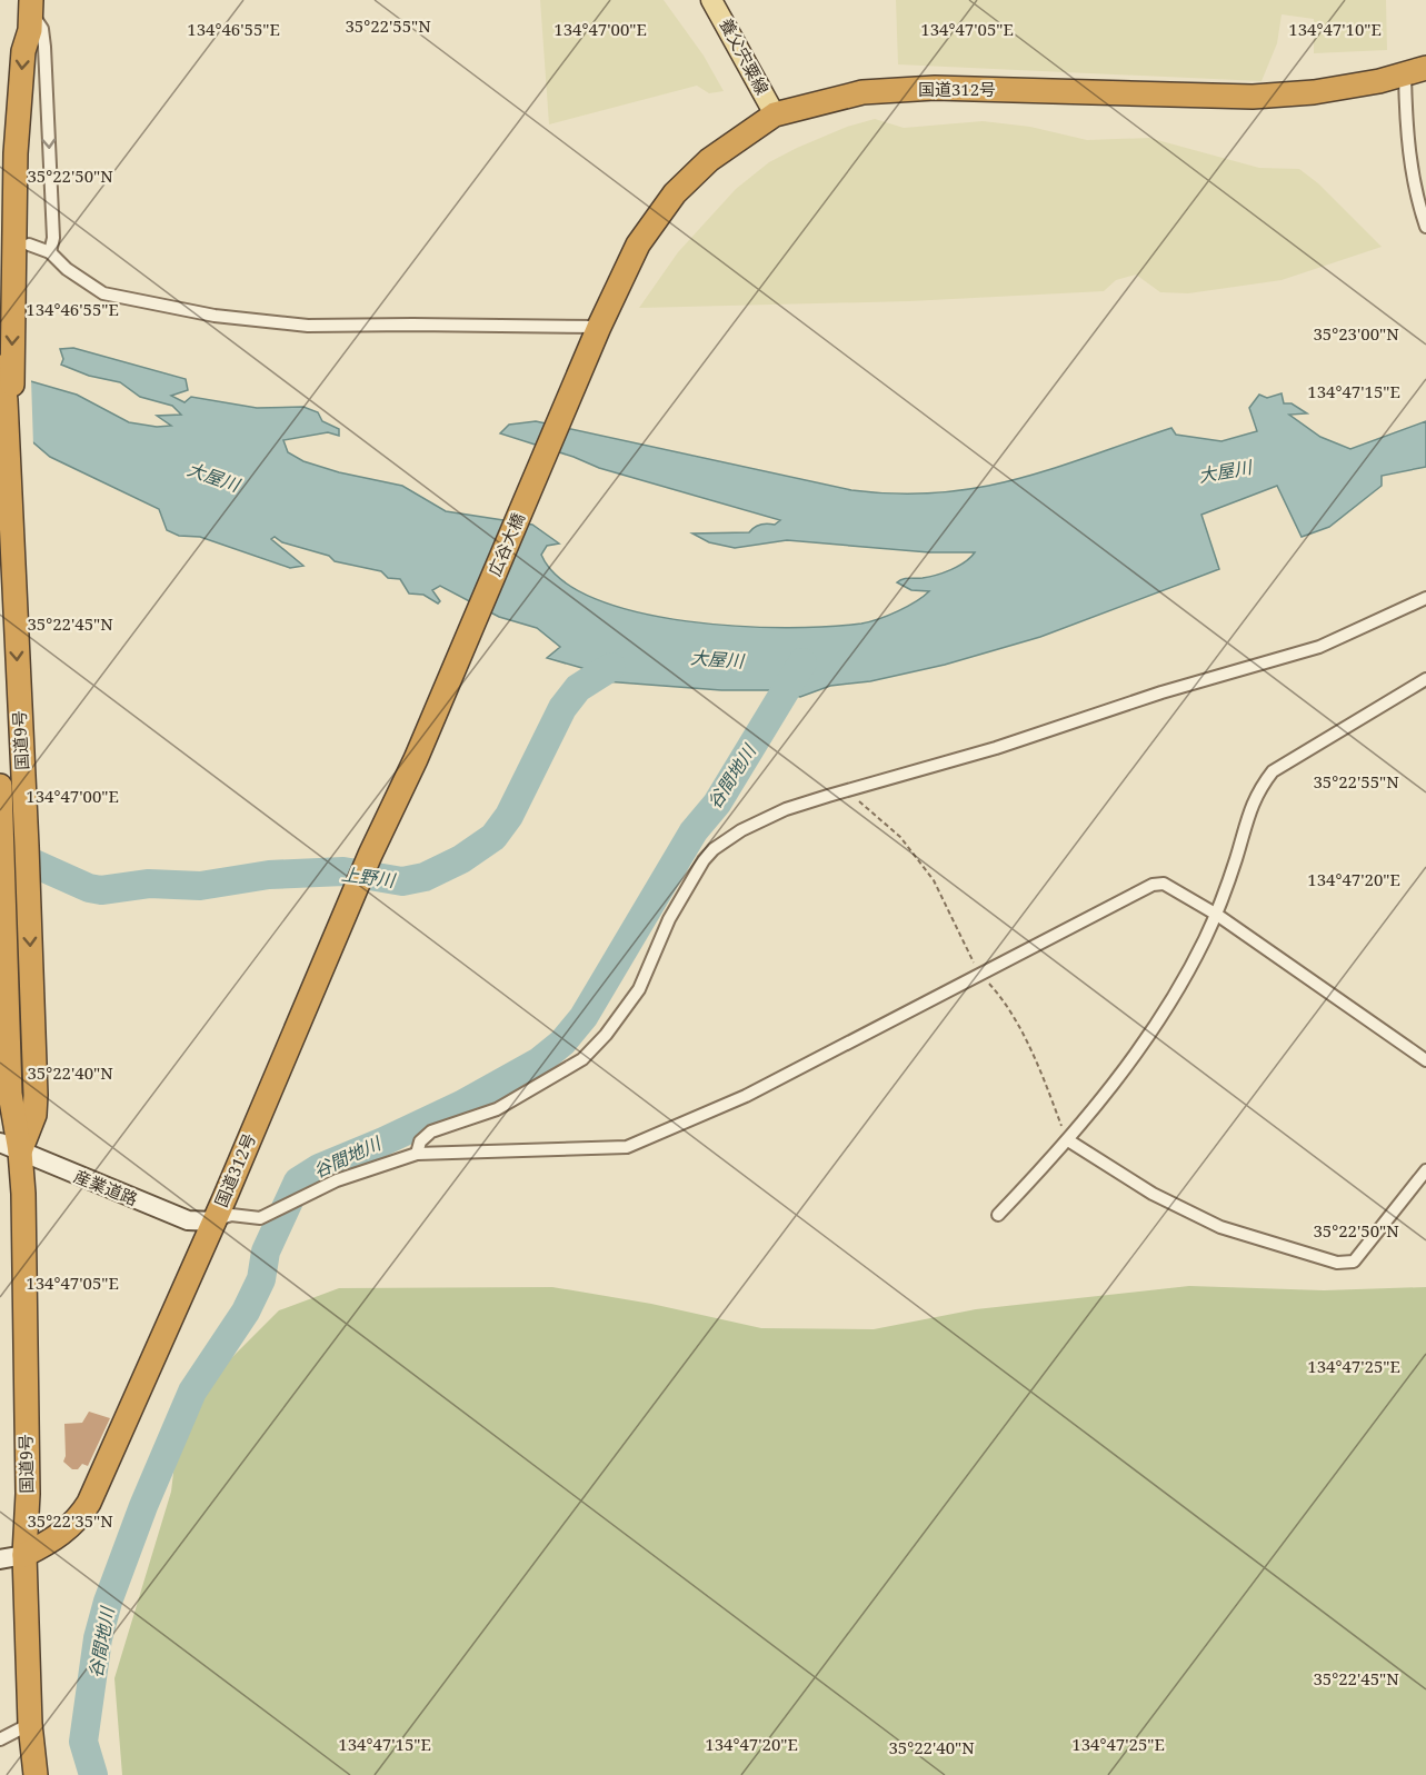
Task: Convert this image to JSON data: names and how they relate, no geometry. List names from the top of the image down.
{
  "streets": {
    "highway": ["国道312号", "広谷大橋", "国道9号"],
    "main road": ["養父宍粟線"],
    "street": ["産業道路"]
  },
  "crossings": [
    ["養父宍粟線", "国道312号"],
    ["国道312号", "広谷大橋"],
    ["国道312号", "国道9号"],
    ["国道312号", "産業道路"],
    ["国道9号", "産業道路"]
  ],
  "water": ["大屋川", "谷間地川", "上野川"],
  "coordinates": [
    "35°22'55\"N",
    "134°46'55\"E",
    "134°47'00\"E",
    "134°47'05\"E",
    "134°47'10\"E",
    "35°22'50\"N",
    "35°23'00\"N",
    "134°47'15\"E",
    "35°22'45\"N",
    "134°47'20\"E",
    "35°22'40\"N",
    "134°47'25\"E",
    "35°22'35\"N"
  ]
}
